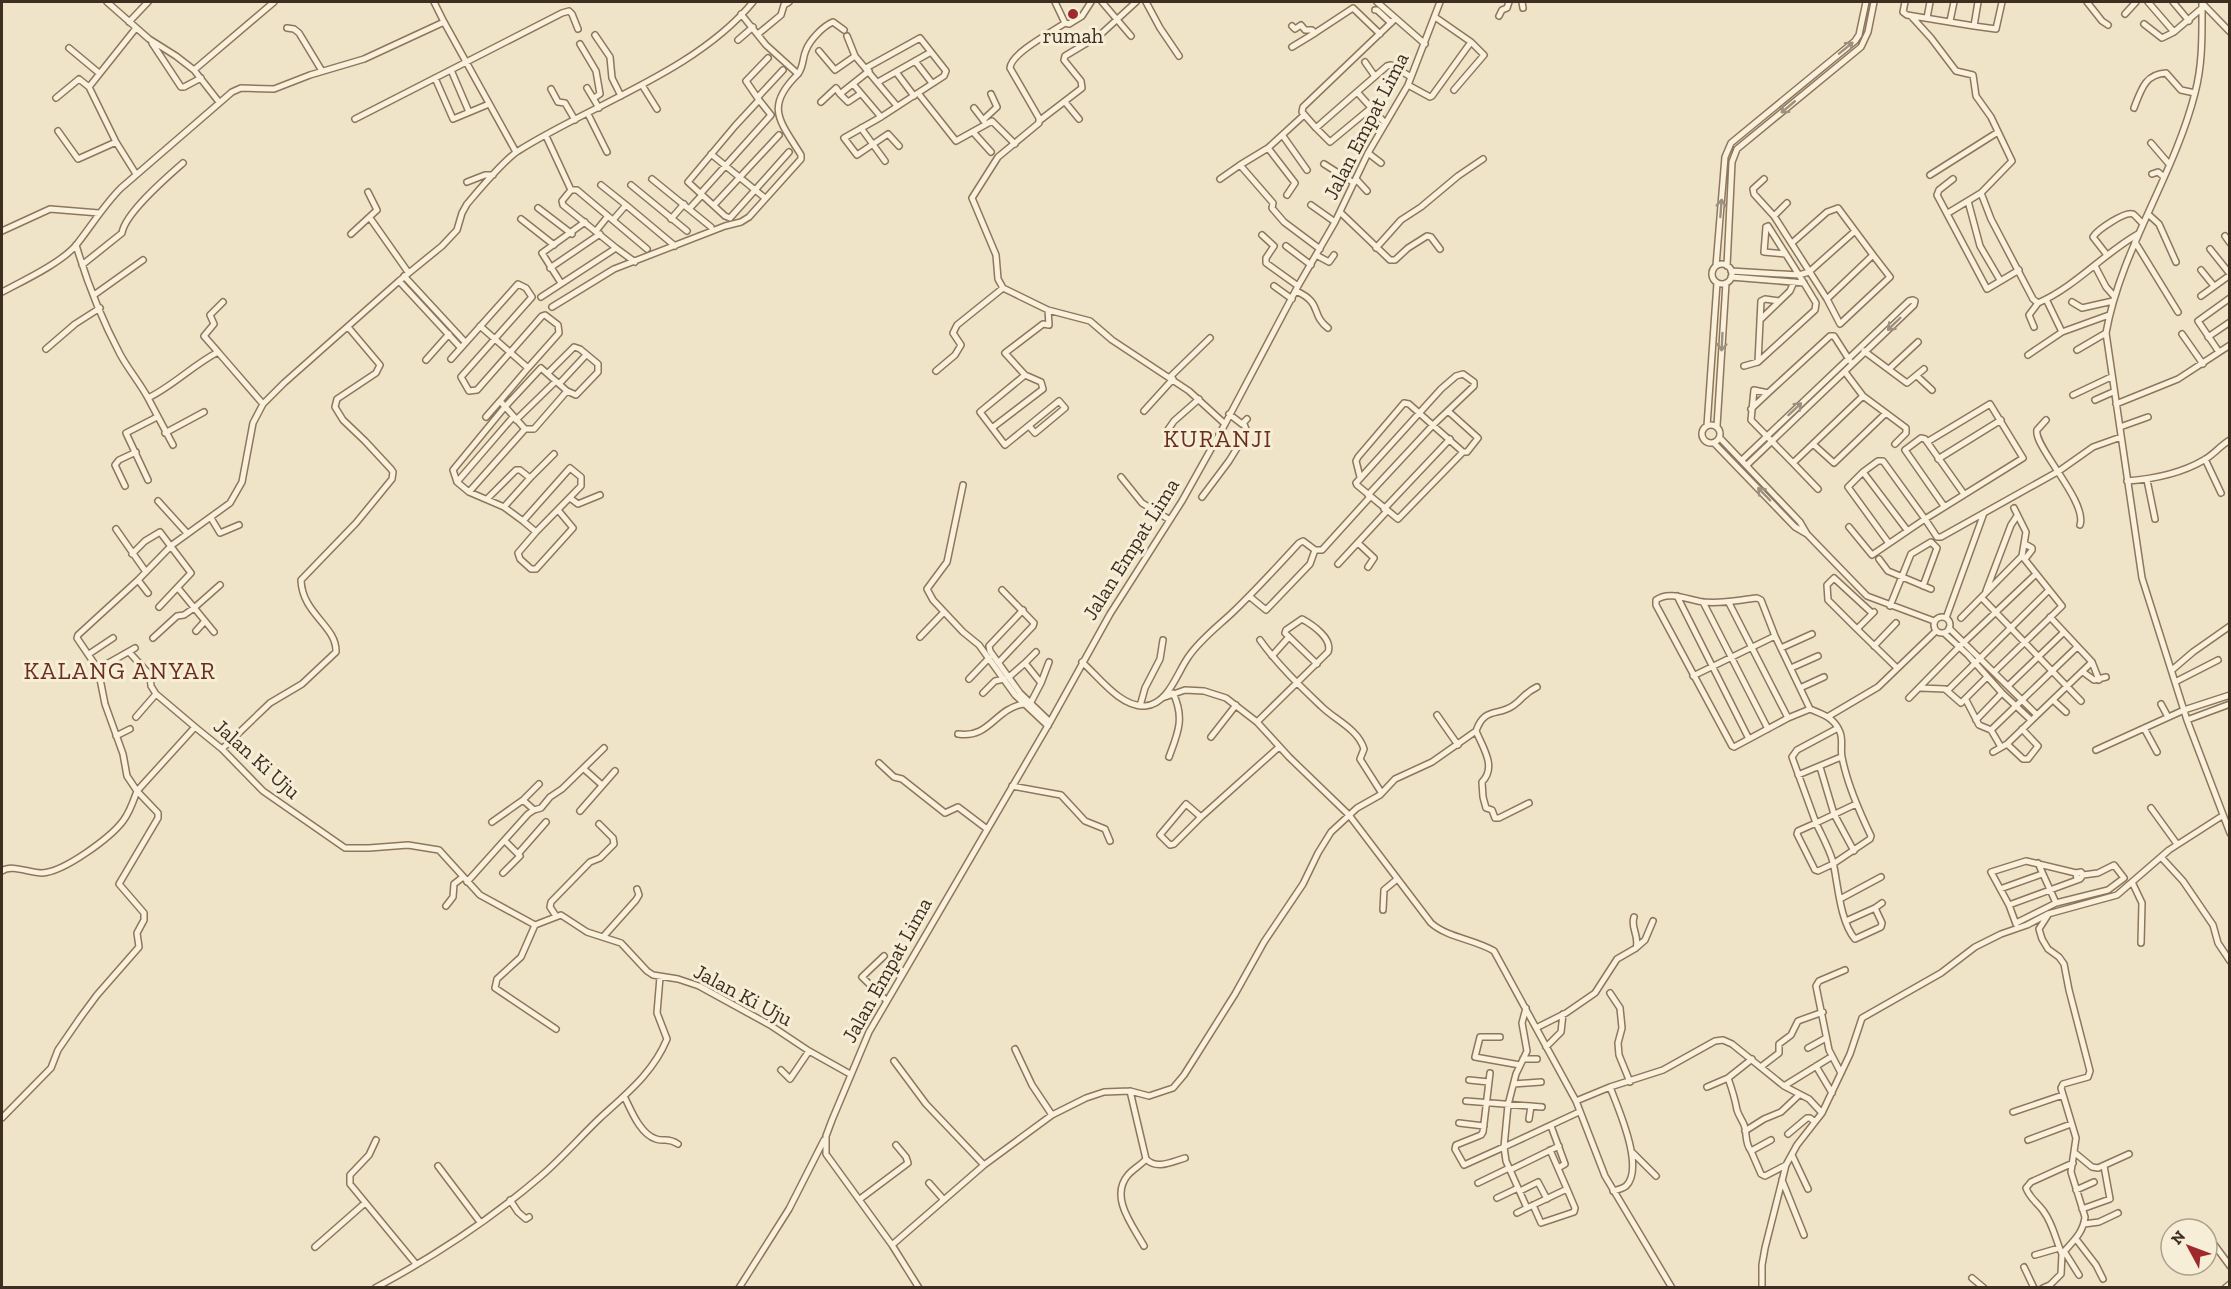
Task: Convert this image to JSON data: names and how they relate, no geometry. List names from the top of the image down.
{
  "streets": {
    "street": ["Jalan Empat Lima", "Jalan Ki Uju"]
  },
  "crossings": [
    ["Jalan Empat Lima", "Jalan Ki Uju"]
  ],
  "districts": ["KURANJI", "KALANG ANYAR"],
  "places": ["rumah"],
  "north": "top left"
}
